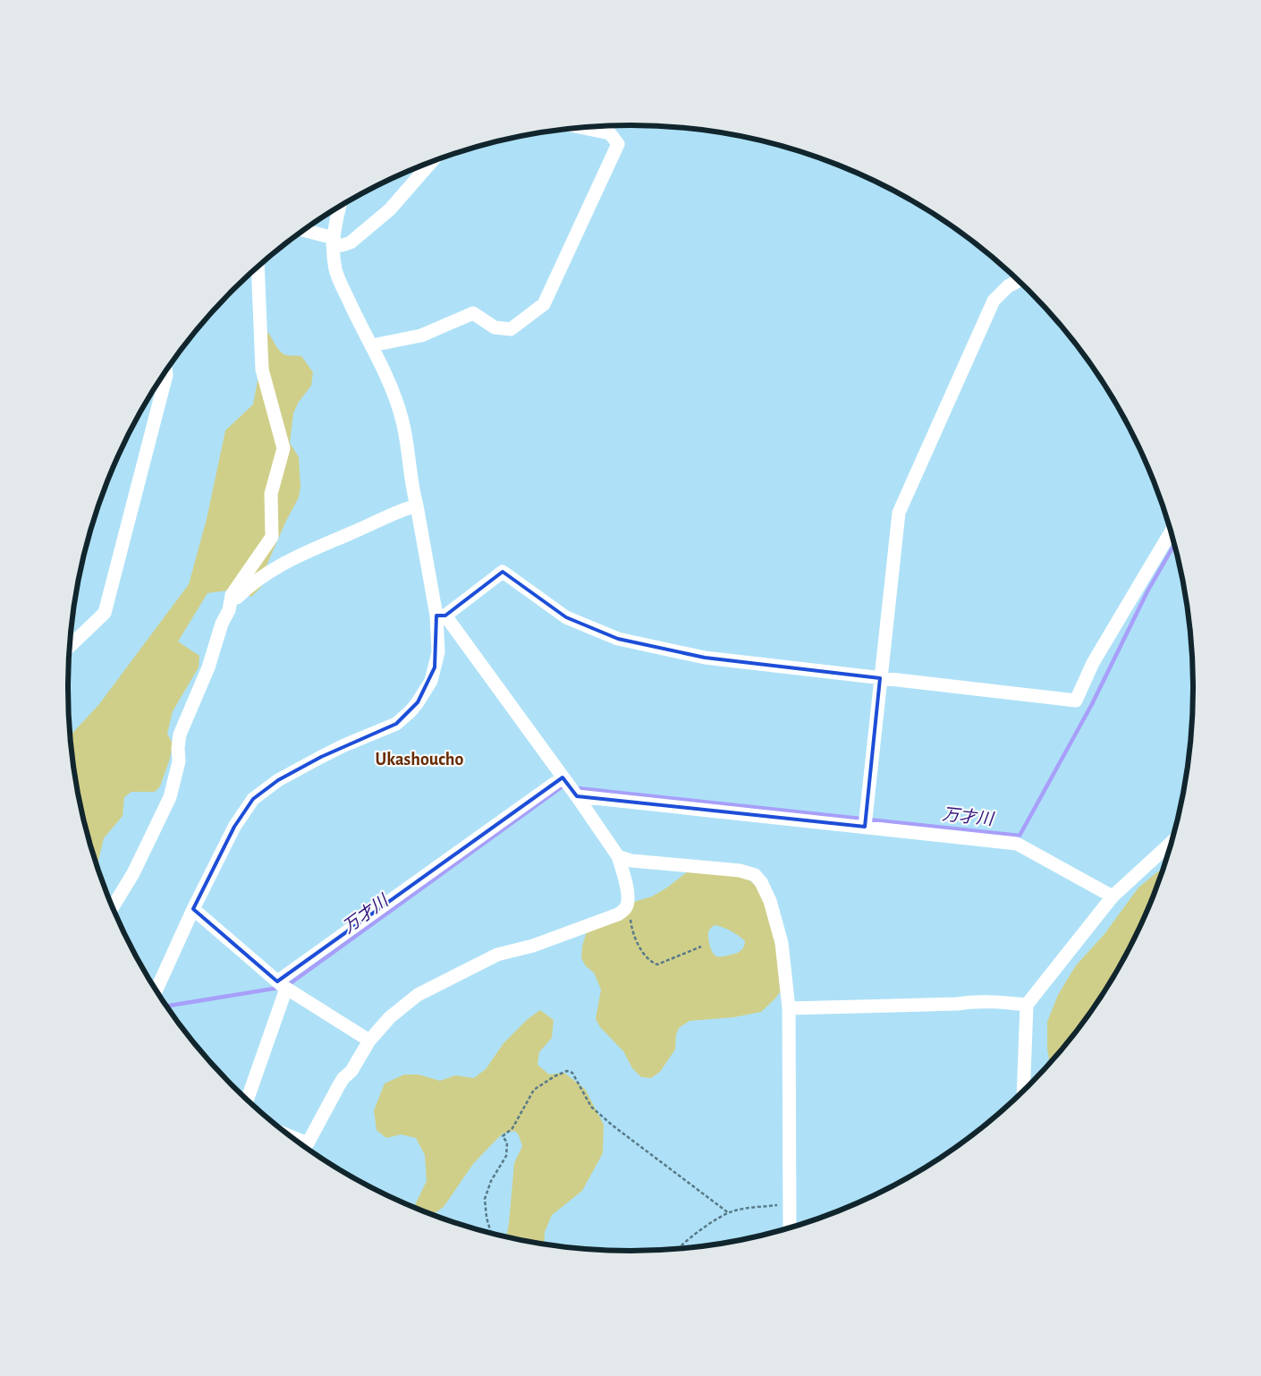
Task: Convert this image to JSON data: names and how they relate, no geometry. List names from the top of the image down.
{
  "districts": ["Ukashoucho"],
  "water": ["万才川"]
}
